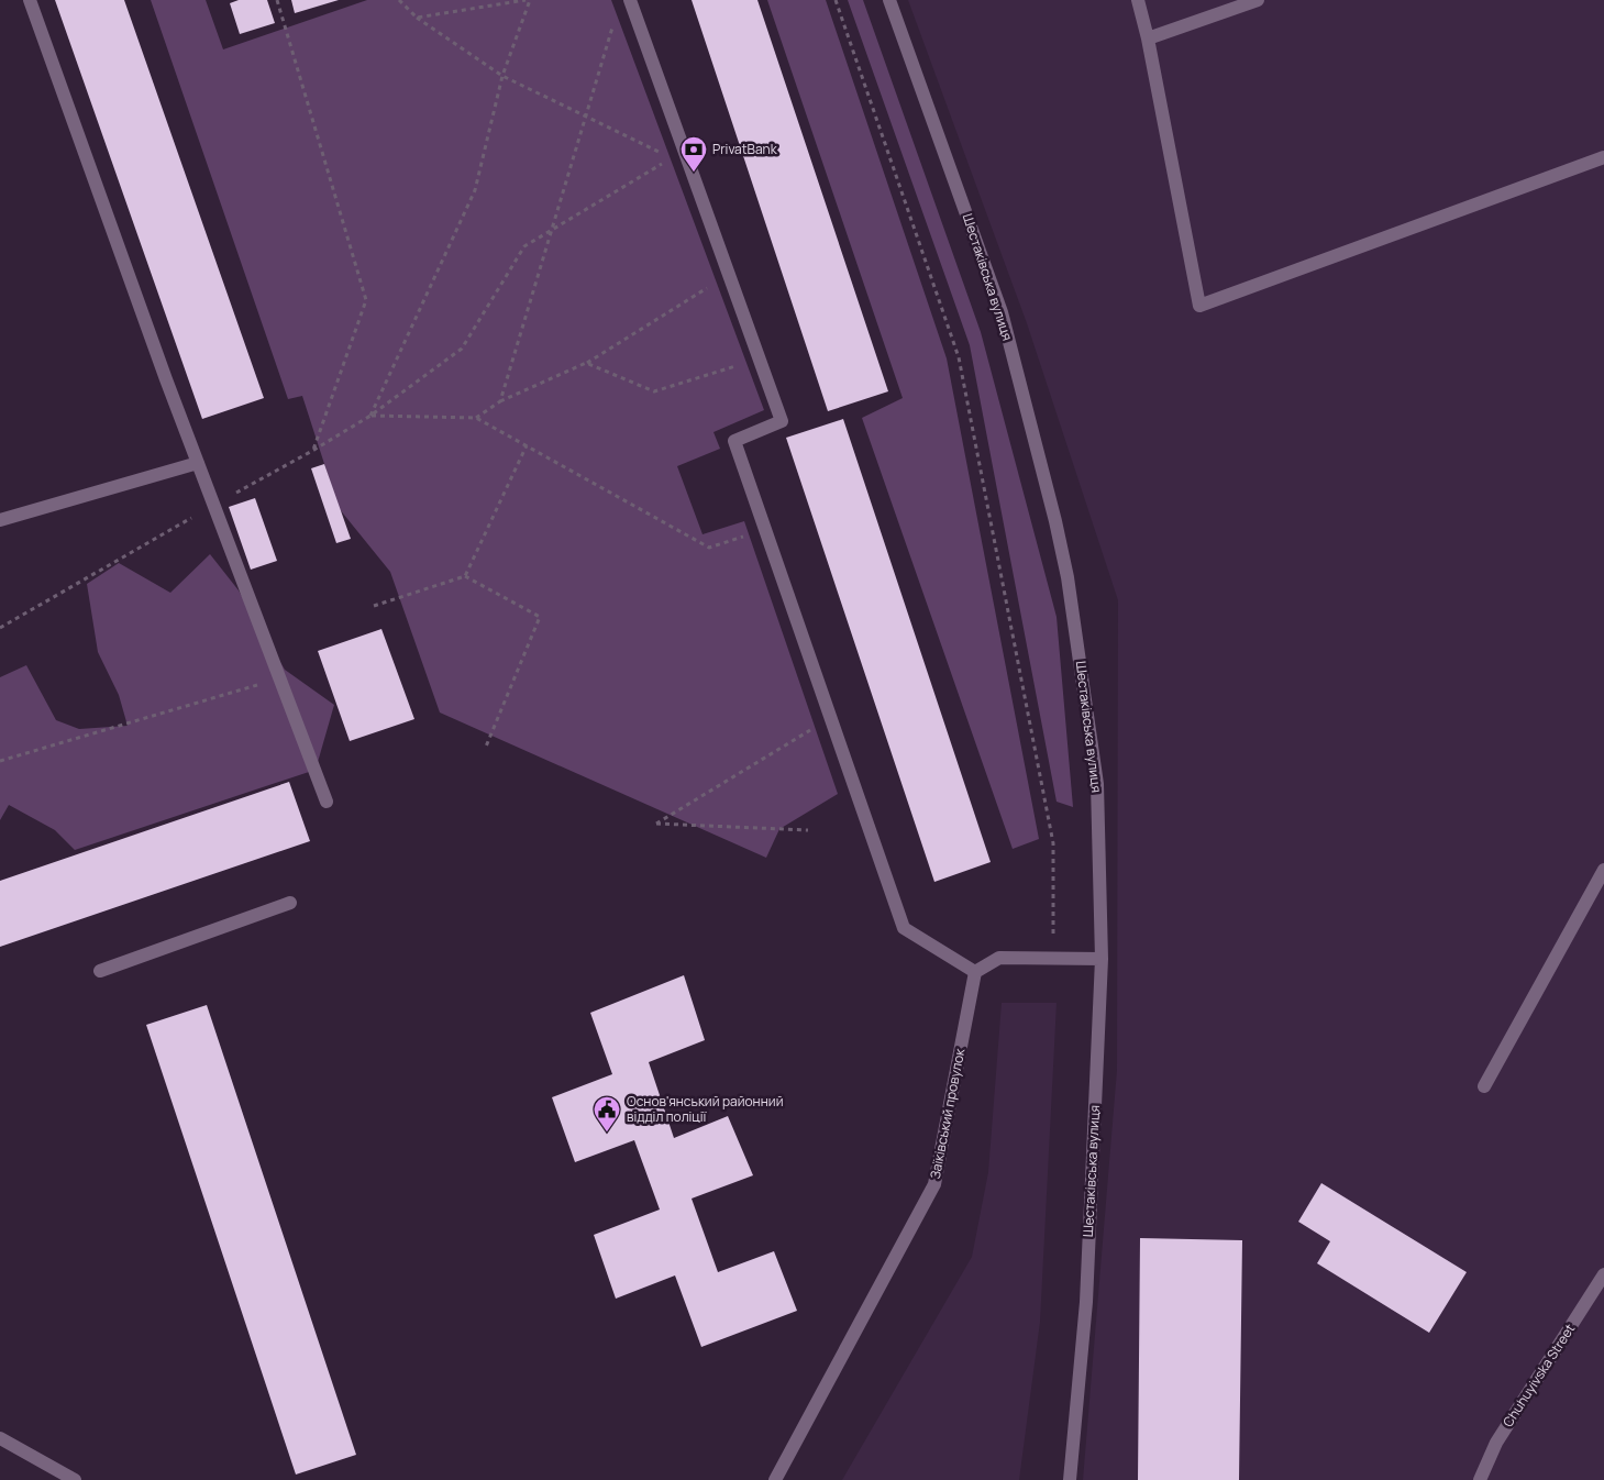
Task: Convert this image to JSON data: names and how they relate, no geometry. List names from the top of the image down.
{
  "streets": {
    "street": ["Шестаківська вулиця", "Заїківський провулок", "Chuhuyivska Street"]
  },
  "places": {
    "bank": ["PrivatBank"],
    "public building": ["Основ'янський районний відділ поліції"]
  }
}
